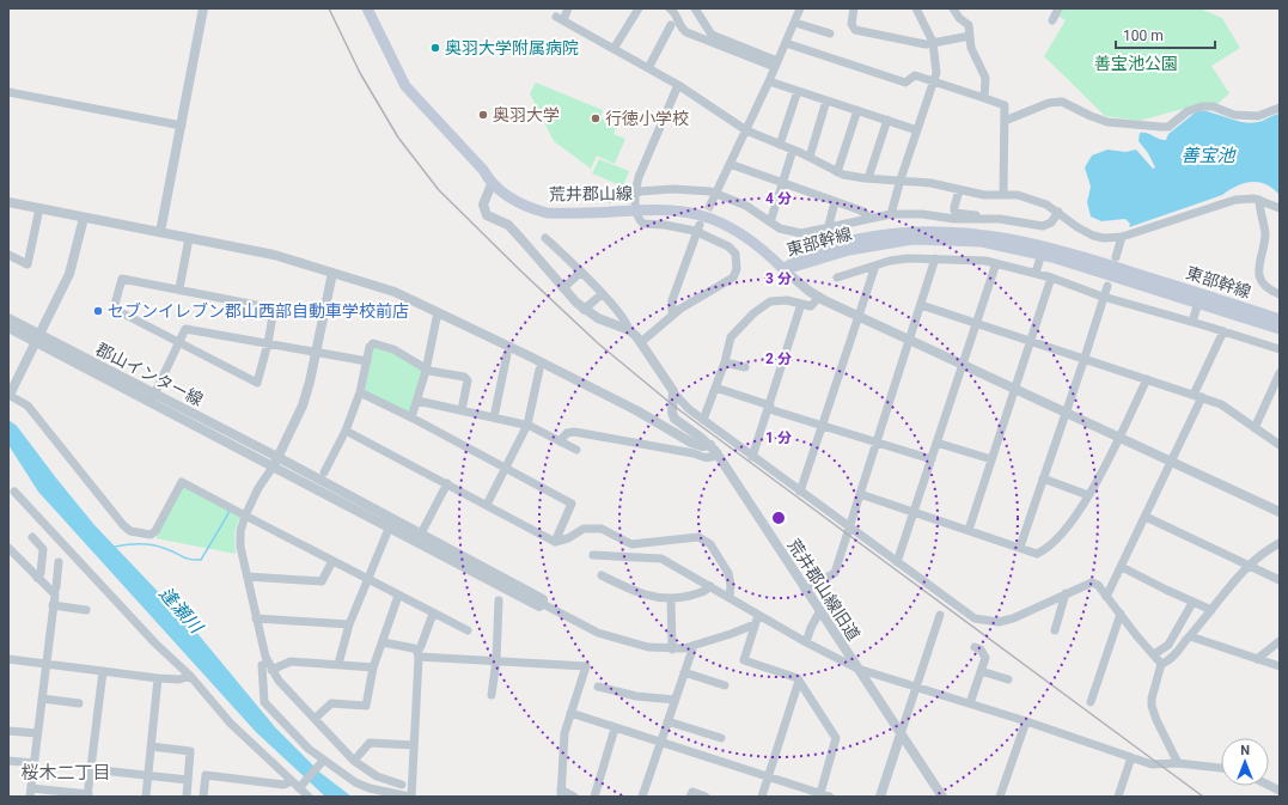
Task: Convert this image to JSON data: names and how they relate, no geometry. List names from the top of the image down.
{
  "streets": {
    "main road": ["荒井郡山線", "東部幹線"],
    "street": ["郡山インター線", "荒井郡山線旧道"]
  },
  "crossings": [
    ["荒井郡山線", "東部幹線"]
  ],
  "districts": ["桜木二丁目"],
  "water": ["善宝池", "逢瀬川"],
  "parks": ["善宝池公園"],
  "places": [
    "奥羽大学附属病院",
    "奥羽大学",
    "行徳小学校",
    "セブンイレブン郡山西部自動車学校前店"
  ],
  "scale_bar": "100 m",
  "north": "top",
  "rings": [
    "4 分",
    "3 分",
    "2 分",
    "1 分"
  ]
}
